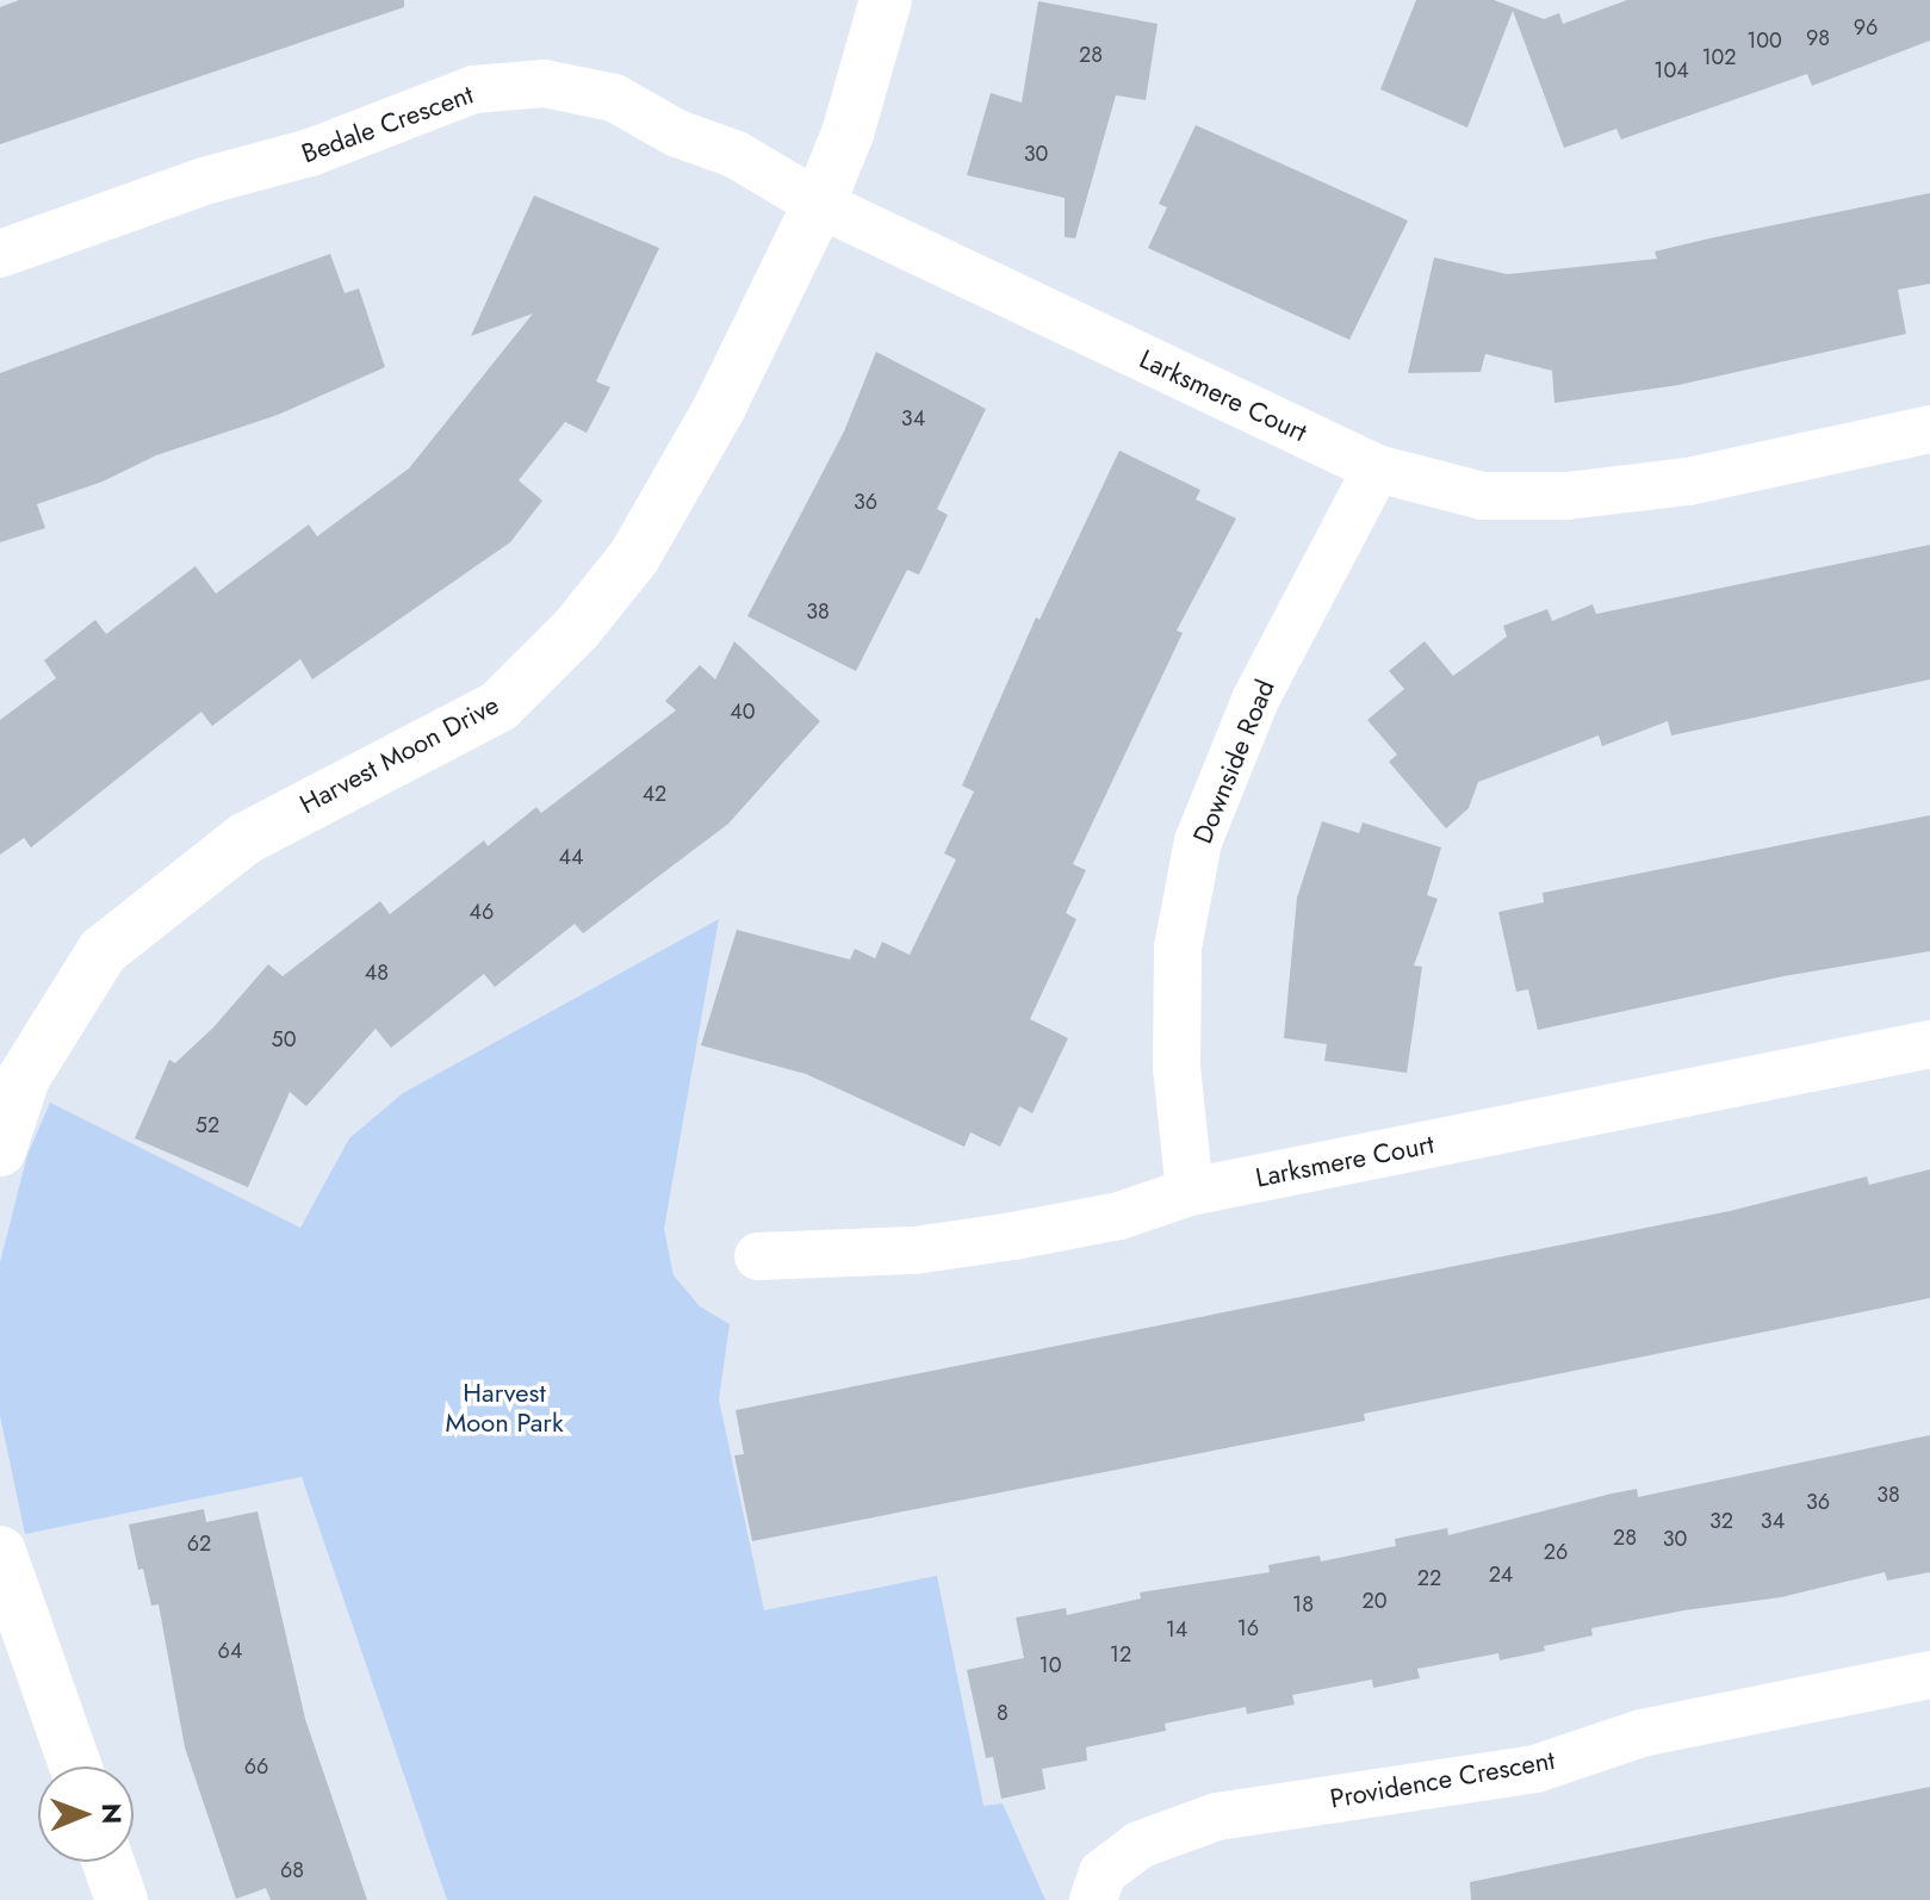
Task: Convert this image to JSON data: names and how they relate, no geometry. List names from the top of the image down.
{
  "streets": {
    "street": [
      "Bedale Crescent",
      "Larksmere Court",
      "Harvest Moon Drive",
      "Downside Road",
      "Providence Crescent"
    ]
  },
  "crossings": [
    ["Bedale Crescent", "Larksmere Court"],
    ["Bedale Crescent", "Harvest Moon Drive"],
    ["Larksmere Court", "Harvest Moon Drive"],
    ["Larksmere Court", "Downside Road"]
  ],
  "parks": ["Harvest Moon Park"],
  "house_numbers": [
    "96",
    "98",
    "100",
    "28",
    "102",
    "104",
    "30",
    "34",
    "36",
    "38",
    "40",
    "42",
    "44",
    "46",
    "48",
    "50",
    "52",
    "38",
    "36",
    "32",
    "34",
    "28",
    "30",
    "62",
    "26",
    "24",
    "22",
    "20",
    "18",
    "16",
    "14",
    "64",
    "12",
    "10",
    "8",
    "66",
    "68"
  ],
  "north": "right"
}
